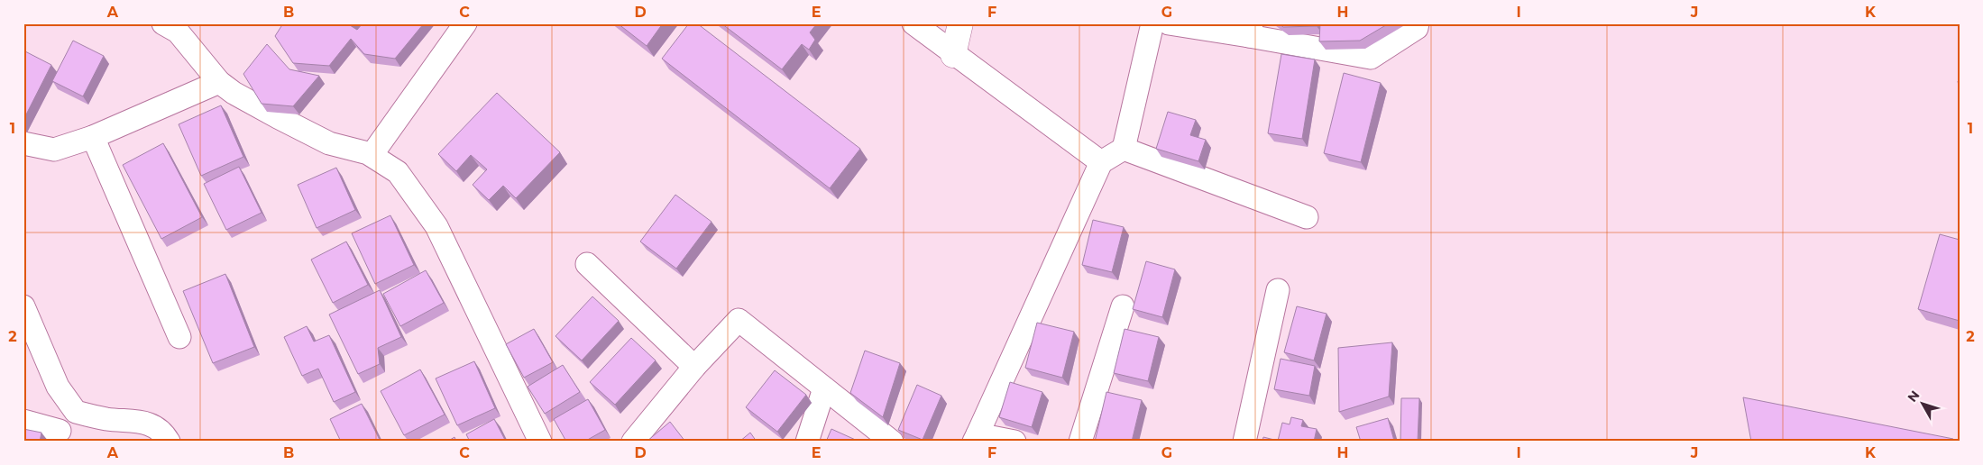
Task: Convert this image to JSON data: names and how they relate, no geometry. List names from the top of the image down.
{
  "north": "top left",
  "grid": {
    "columns": [
      "A",
      "B",
      "C",
      "D",
      "E",
      "F",
      "G",
      "H",
      "I",
      "J",
      "K"
    ],
    "rows": ["1", "2"]
  }
}
